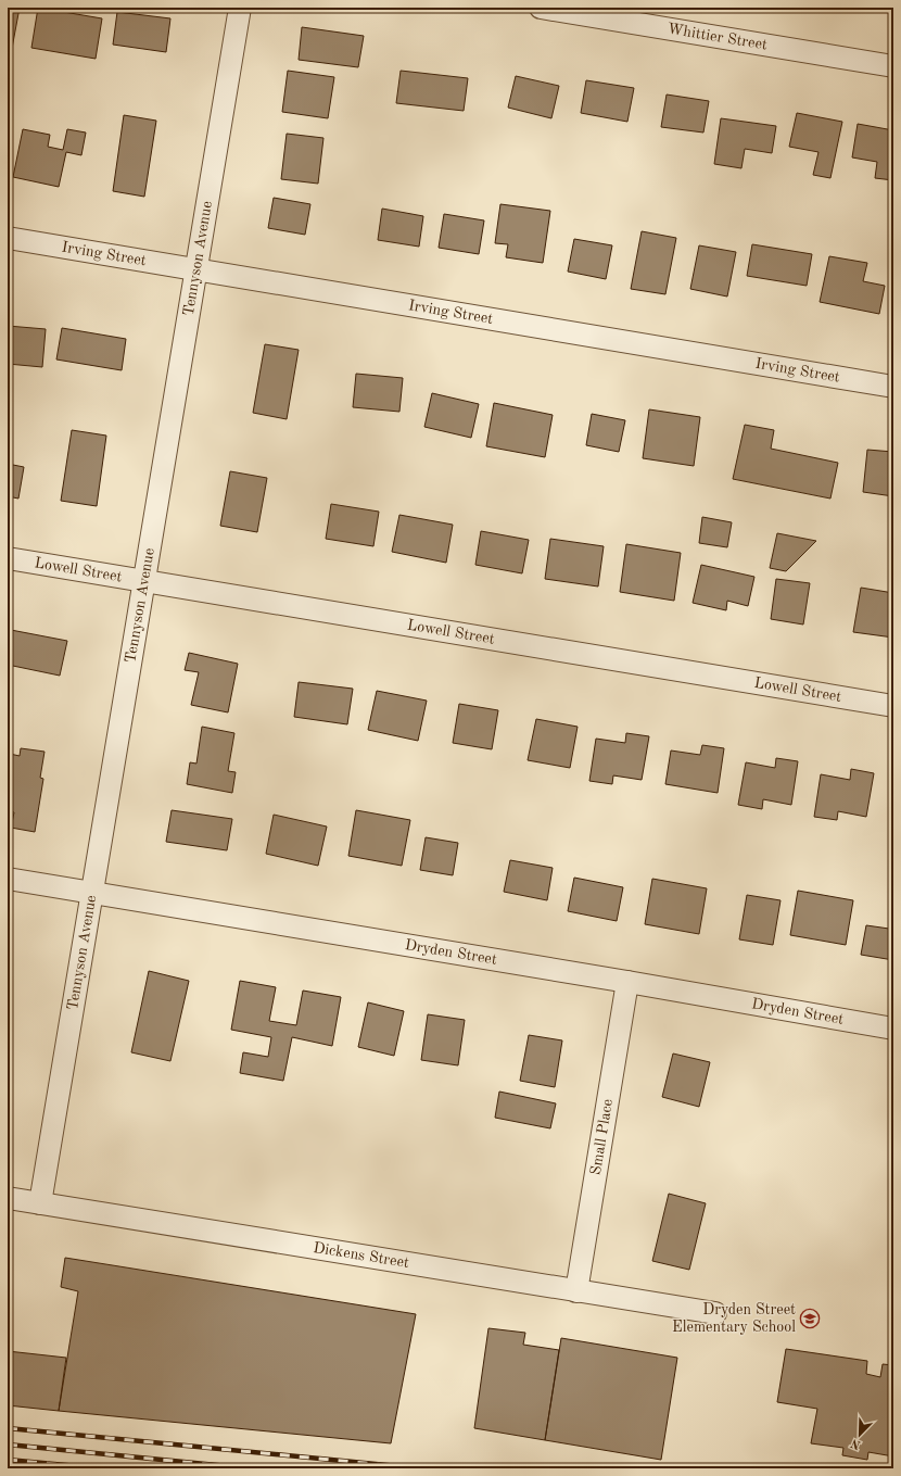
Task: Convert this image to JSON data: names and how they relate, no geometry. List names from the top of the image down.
{
  "streets": {
    "street": [
      "Whittier Street",
      "Irving Street",
      "Tennyson Avenue",
      "Lowell Street",
      "Dryden Street",
      "Small Place",
      "Dickens Street"
    ]
  },
  "crossings": [
    ["Irving Street", "Tennyson Avenue"],
    ["Tennyson Avenue", "Lowell Street"],
    ["Tennyson Avenue", "Dryden Street"],
    ["Tennyson Avenue", "Dickens Street"],
    ["Dryden Street", "Small Place"],
    ["Small Place", "Dickens Street"]
  ],
  "places": {
    "school or university": ["Dryden Street Elementary School"]
  },
  "north": "bottom left"
}
